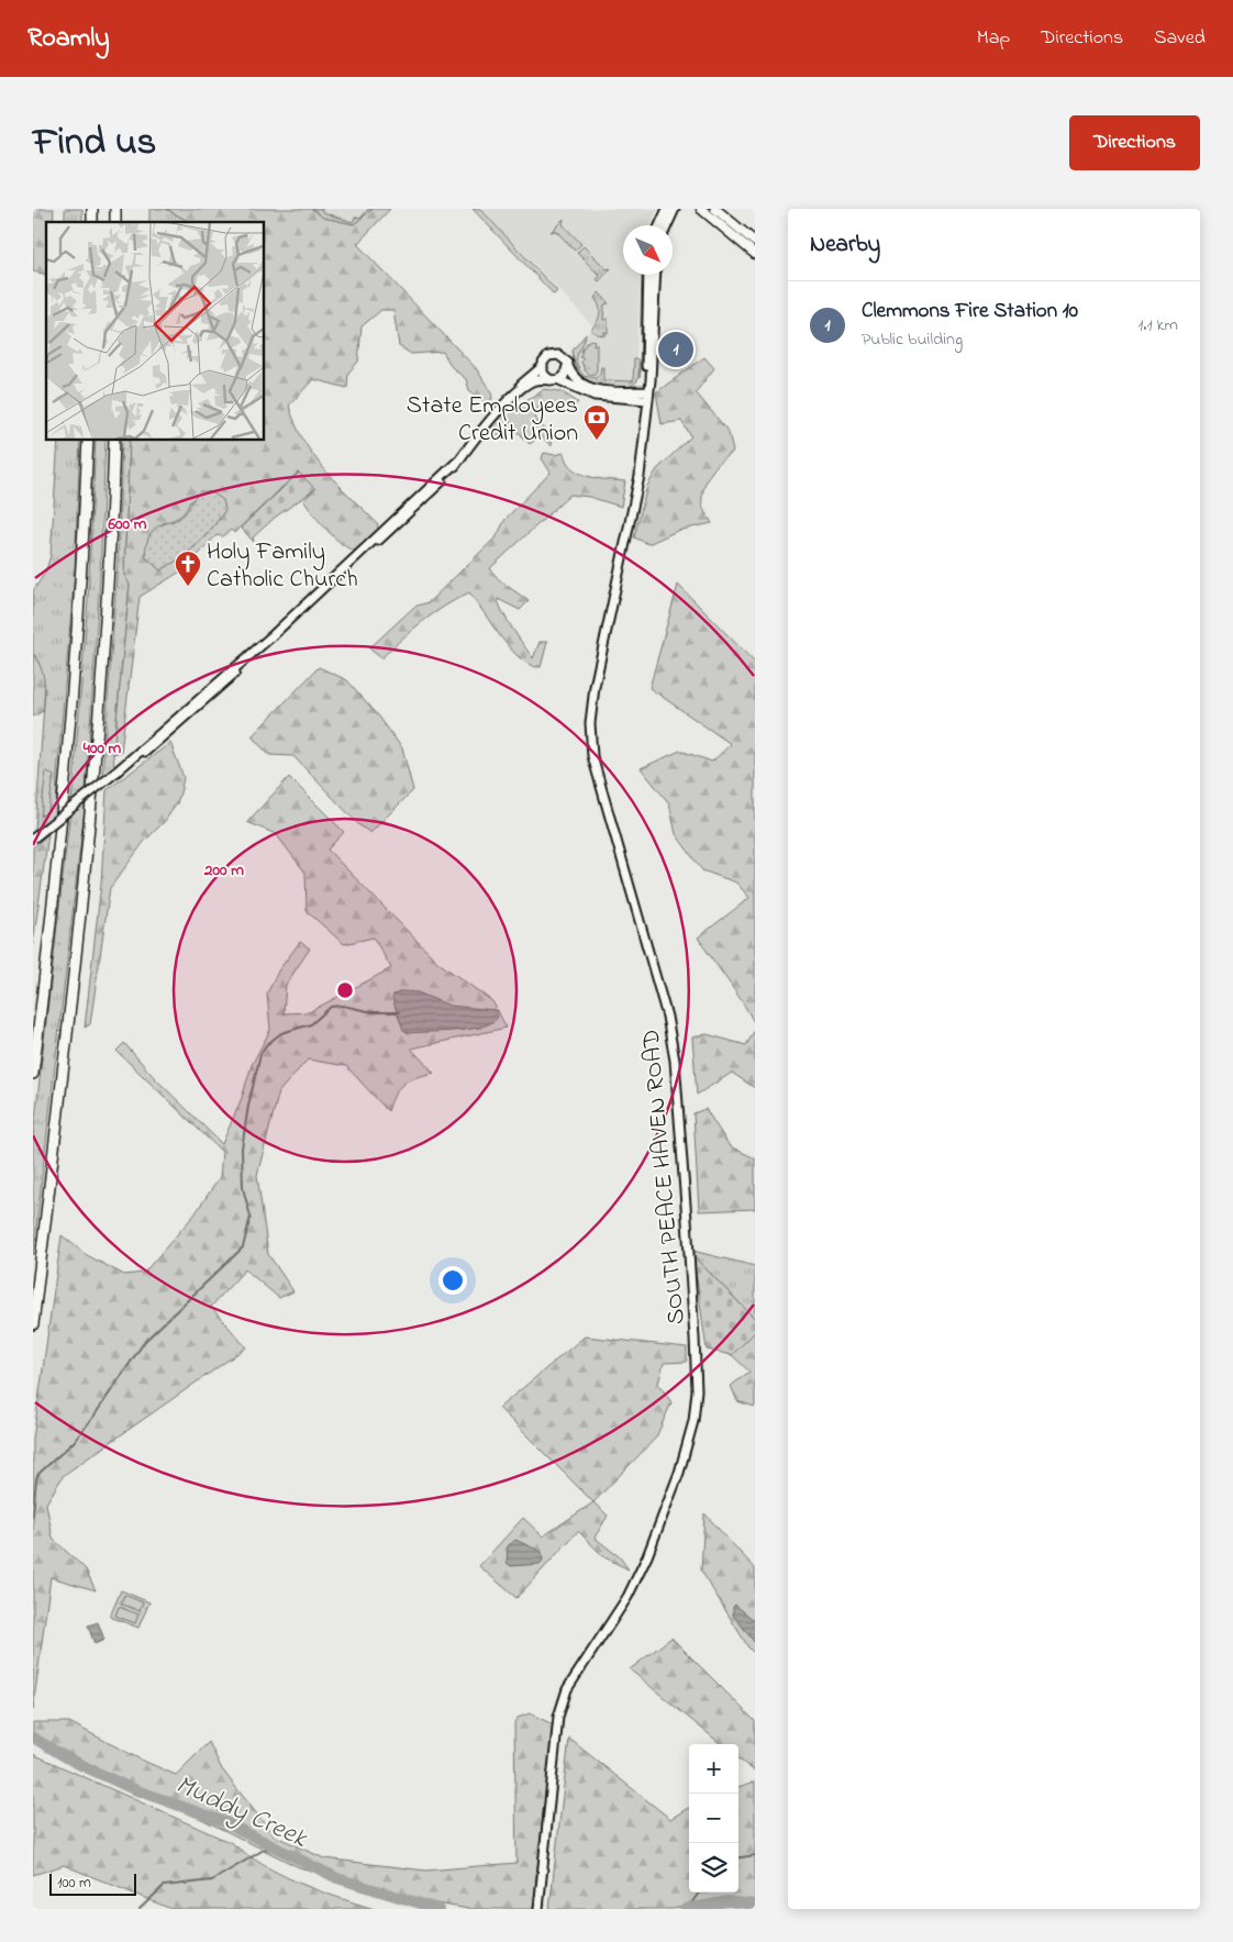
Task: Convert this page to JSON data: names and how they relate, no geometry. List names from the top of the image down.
{
  "streets": {
    "main road": ["SOUTH PEACE HAVEN ROAD"]
  },
  "water": ["Muddy Creek"],
  "places": {
    "bank": ["State Employees Credit Union"],
    "church": ["Holy Family Catholic Church"]
  },
  "scale_bar": "100 m",
  "north": "bottom right",
  "page": {
    "header": "Roamly",
    "nav": ["Map", "Directions", "Saved"],
    "title": "Find us",
    "buttons": "Directions",
    "heading": "Nearby",
    "list": [
      {
        "mark": "1",
        "name": "Clemmons Fire Station 10",
        "note": "Public building",
        "value": "1.1 km"
      }
    ],
    "pins": "1",
    "map_buttons": ["+", "−"],
    "scale": "100 m"
  },
  "rings": ["600 m", "400 m", "200 m"]
}
